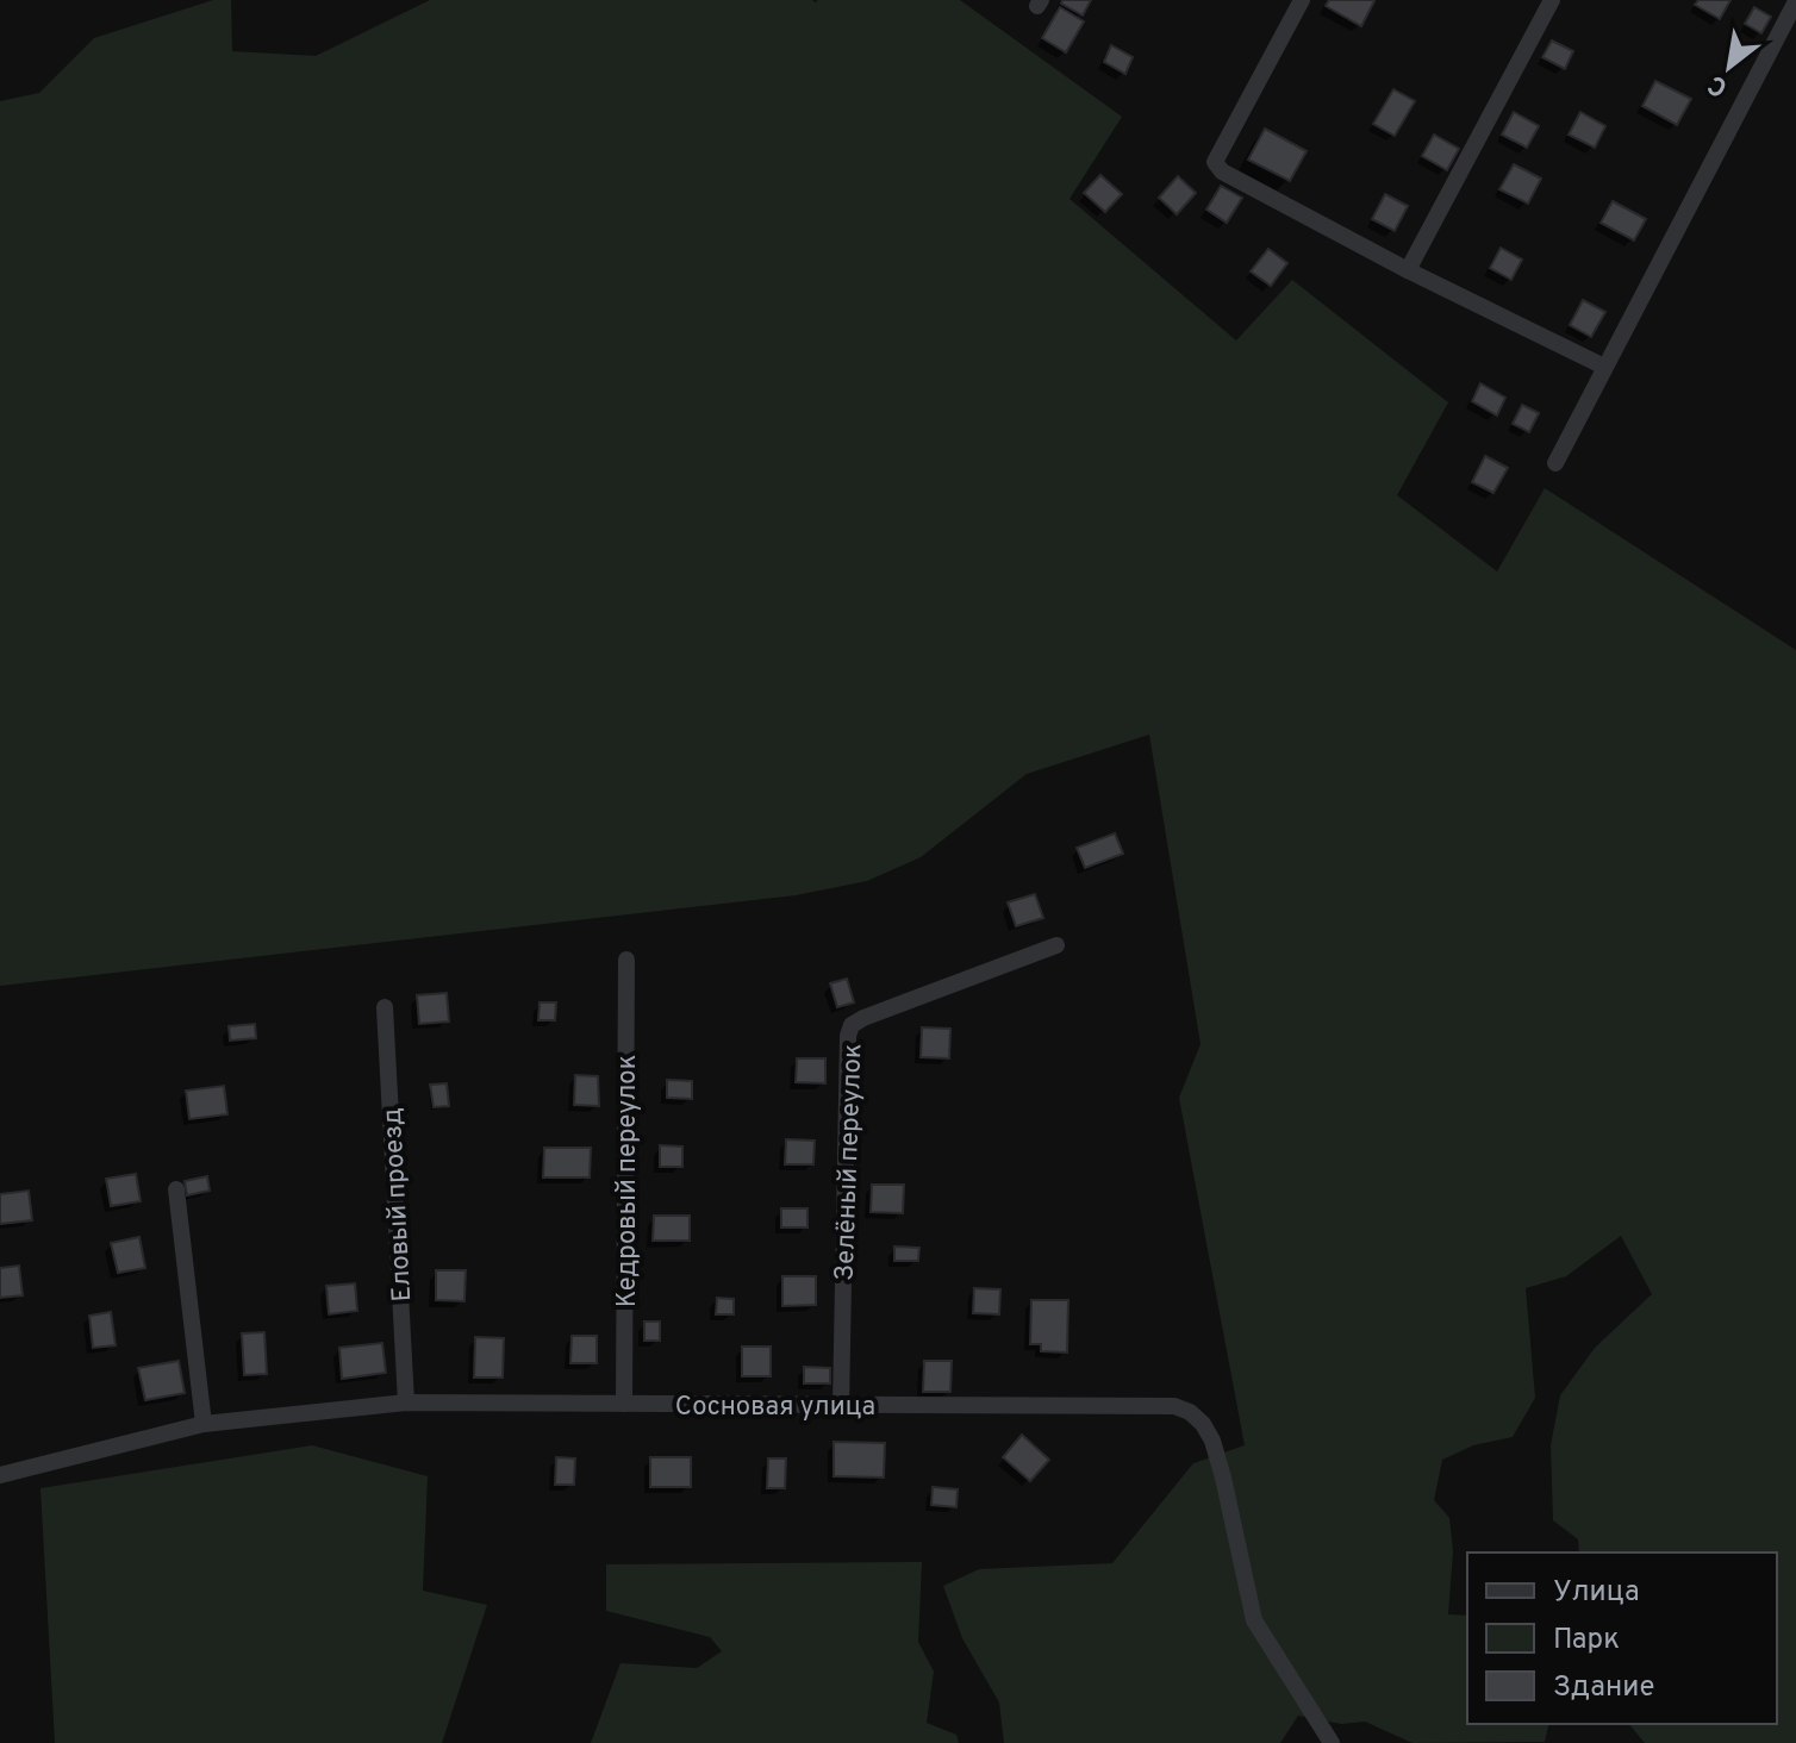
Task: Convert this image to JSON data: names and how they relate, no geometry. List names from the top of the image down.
{
  "streets": {
    "street": [
      "Зелёный переулок",
      "Кедровый переулок",
      "Еловый проезд",
      "Сосновая улица"
    ]
  },
  "crossings": [
    ["Зелёный переулок", "Сосновая улица"],
    ["Кедровый переулок", "Сосновая улица"],
    ["Еловый проезд", "Сосновая улица"]
  ],
  "legend": ["Улица", "Парк", "Здание"],
  "north": "bottom left"
}
